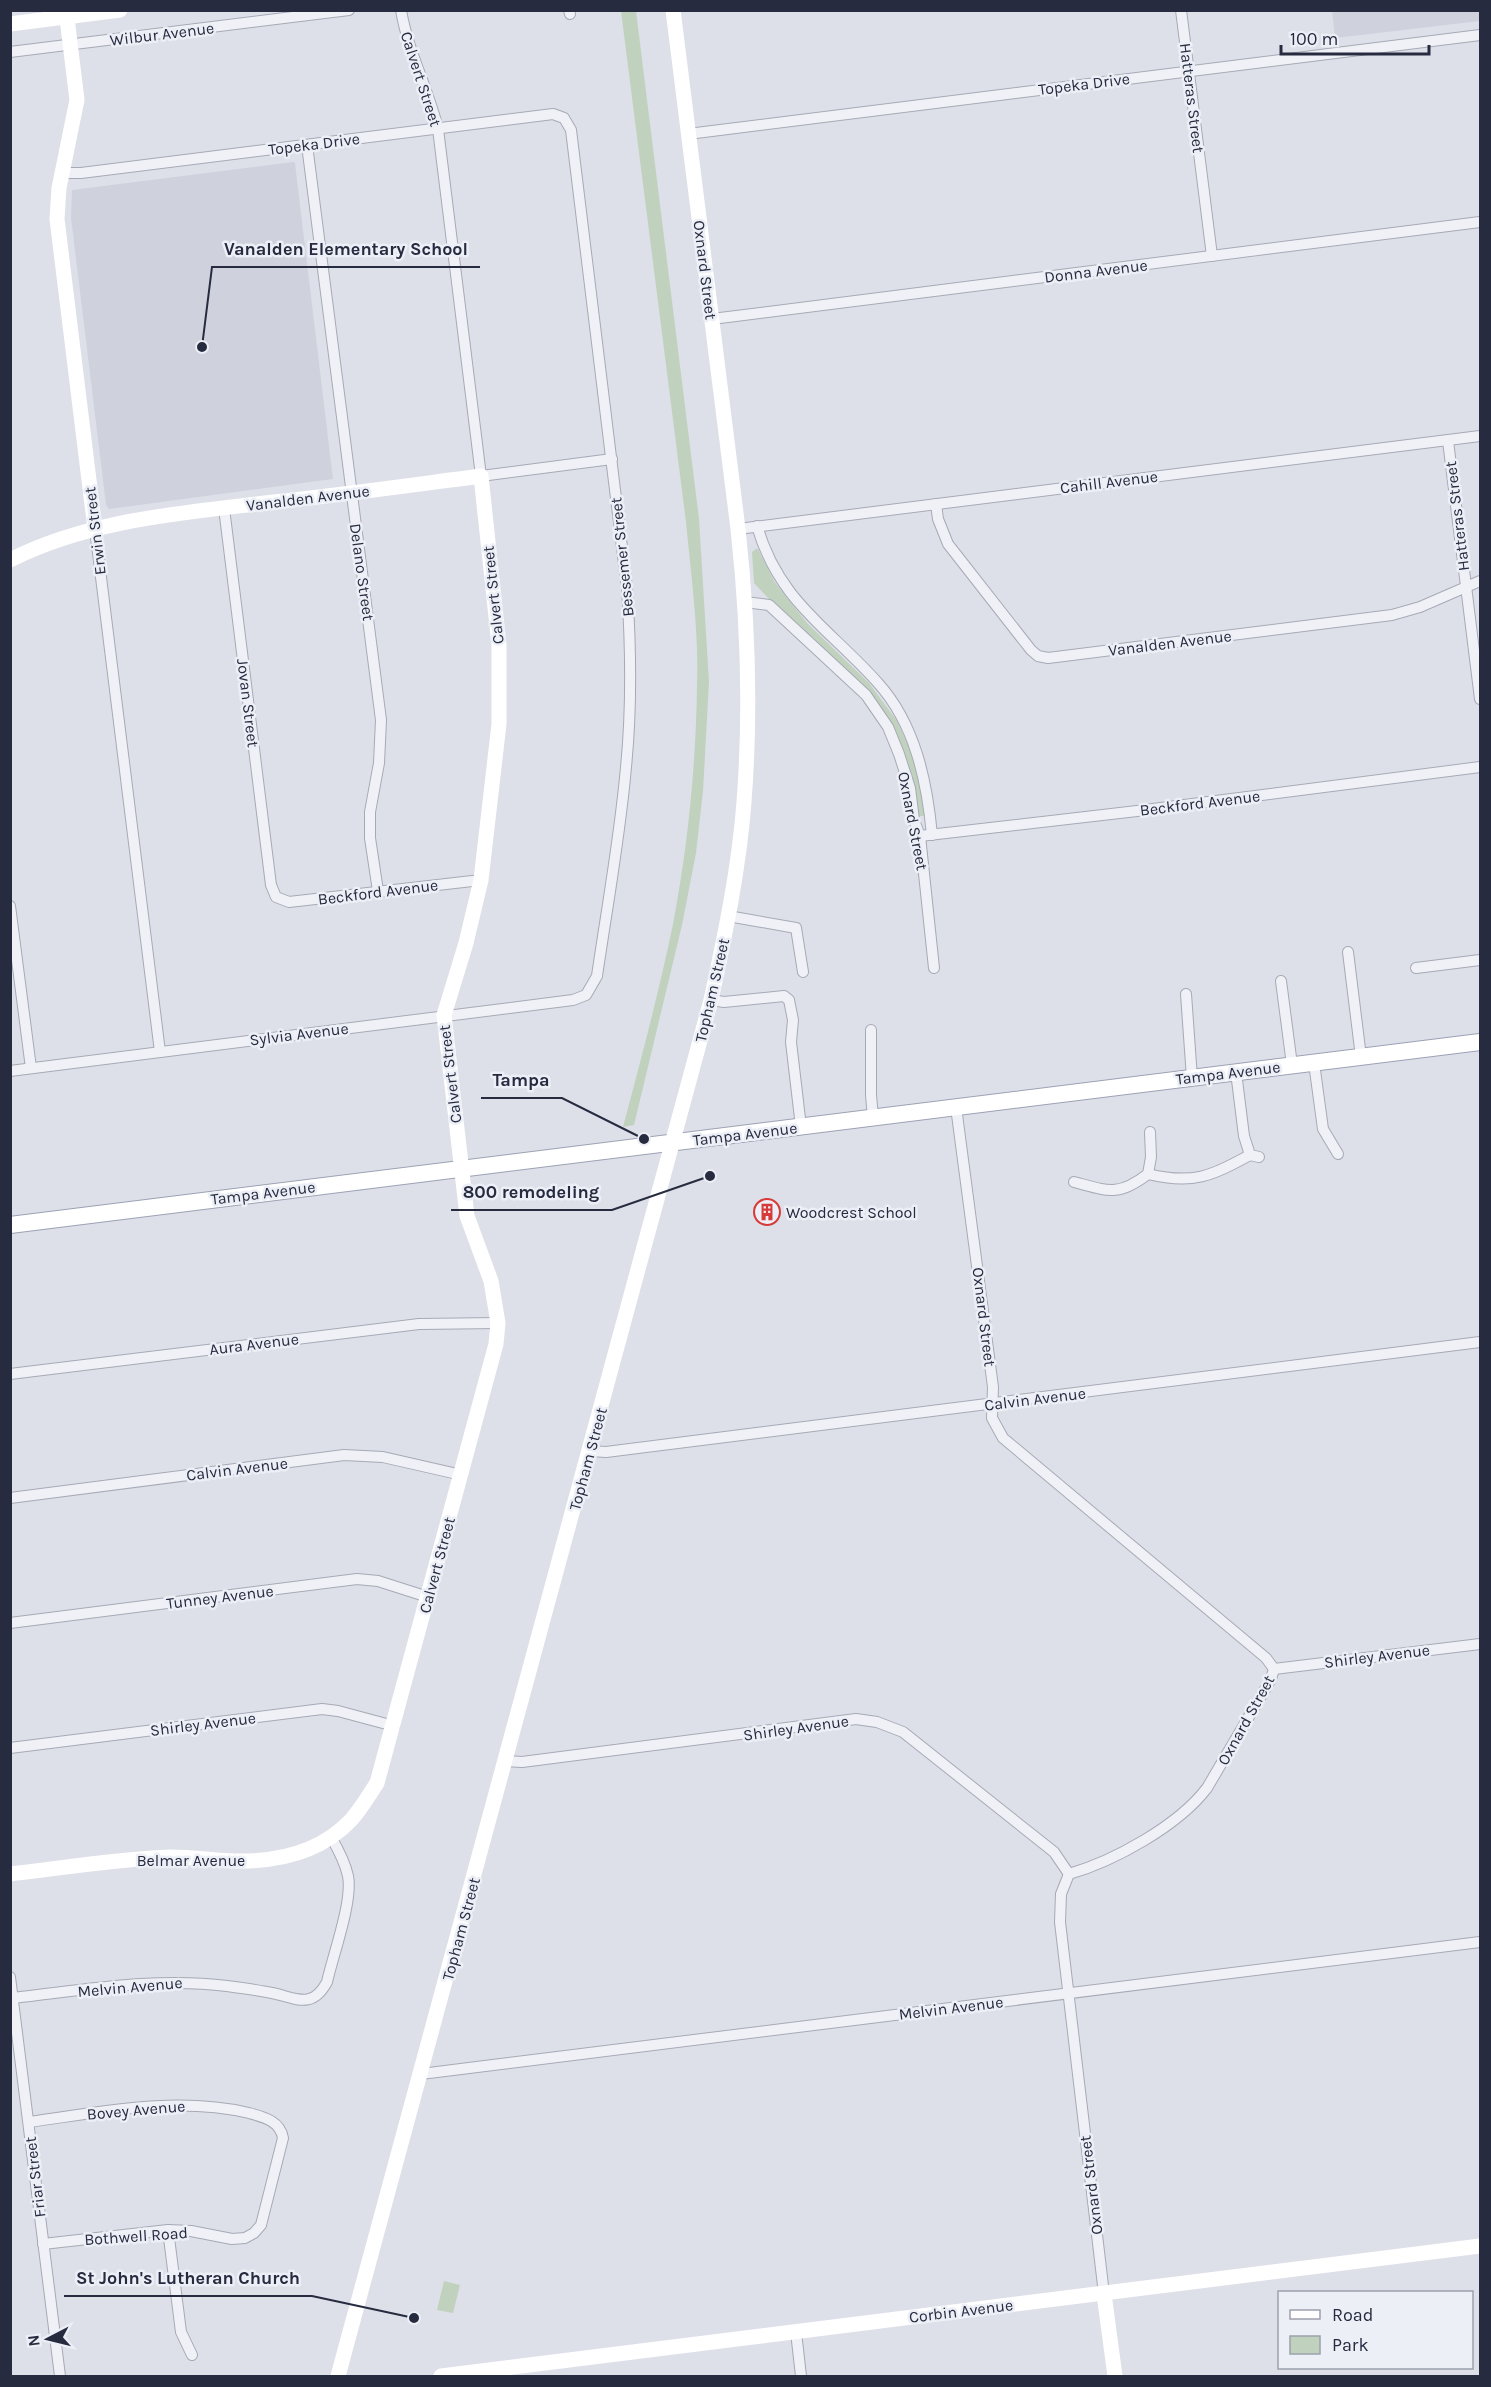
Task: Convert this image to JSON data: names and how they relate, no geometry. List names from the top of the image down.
{
  "streets": {
    "main road": [
      "Wilbur Avenue",
      "Calvert Street",
      "Oxnard Street",
      "Vanalden Avenue",
      "Erwin Street",
      "Topham Street",
      "Tampa Avenue",
      "Belmar Avenue",
      "Corbin Avenue"
    ],
    "street": [
      "Topeka Drive",
      "Hatteras Street",
      "Donna Avenue",
      "Cahill Avenue",
      "Bessemer Street",
      "Delano Street",
      "Jovan Street",
      "Beckford Avenue",
      "Sylvia Avenue",
      "Aura Avenue",
      "Calvin Avenue",
      "Tunney Avenue",
      "Shirley Avenue",
      "Melvin Avenue",
      "Bovey Avenue",
      "Friar Street",
      "Bothwell Road"
    ]
  },
  "crossings": [
    ["Wilbur Avenue", "Erwin Street"],
    ["Calvert Street", "Topeka Drive"],
    ["Calvert Street", "Vanalden Avenue"],
    ["Calvert Street", "Beckford Avenue"],
    ["Calvert Street", "Sylvia Avenue"],
    ["Calvert Street", "Tampa Avenue"],
    ["Calvert Street", "Aura Avenue"],
    ["Calvert Street", "Calvin Avenue"],
    ["Calvert Street", "Tunney Avenue"],
    ["Calvert Street", "Shirley Avenue"],
    ["Calvert Street", "Belmar Avenue"],
    ["Calvert Street", "Melvin Avenue"],
    ["Topeka Drive", "Hatteras Street"],
    ["Topeka Drive", "Oxnard Street"],
    ["Topeka Drive", "Erwin Street"],
    ["Topeka Drive", "Bessemer Street"],
    ["Topeka Drive", "Delano Street"],
    ["Hatteras Street", "Donna Avenue"],
    ["Hatteras Street", "Cahill Avenue"],
    ["Hatteras Street", "Vanalden Avenue"],
    ["Oxnard Street", "Donna Avenue"],
    ["Oxnard Street", "Cahill Avenue"],
    ["Oxnard Street", "Beckford Avenue"],
    ["Oxnard Street", "Topham Street"],
    ["Oxnard Street", "Tampa Avenue"],
    ["Oxnard Street", "Calvin Avenue"],
    ["Oxnard Street", "Shirley Avenue"],
    ["Oxnard Street", "Melvin Avenue"],
    ["Oxnard Street", "Corbin Avenue"],
    ["Cahill Avenue", "Vanalden Avenue"],
    ["Cahill Avenue", "Topham Street"],
    ["Vanalden Avenue", "Erwin Street"],
    ["Vanalden Avenue", "Bessemer Street"],
    ["Vanalden Avenue", "Delano Street"],
    ["Vanalden Avenue", "Jovan Street"],
    ["Erwin Street", "Sylvia Avenue"],
    ["Bessemer Street", "Sylvia Avenue"],
    ["Delano Street", "Beckford Avenue"],
    ["Jovan Street", "Beckford Avenue"],
    ["Topham Street", "Tampa Avenue"],
    ["Topham Street", "Calvin Avenue"],
    ["Topham Street", "Shirley Avenue"],
    ["Topham Street", "Melvin Avenue"],
    ["Belmar Avenue", "Melvin Avenue"],
    ["Melvin Avenue", "Friar Street"],
    ["Bovey Avenue", "Friar Street"],
    ["Bovey Avenue", "Bothwell Road"],
    ["Friar Street", "Bothwell Road"]
  ],
  "places": {
    "other": [
      "Vanalden Elementary School",
      "Tampa",
      "800 remodeling",
      "St John's Lutheran Church"
    ],
    "building": ["Woodcrest School"]
  },
  "legend": ["Road", "Park"],
  "scale_bar": "100 m",
  "north": "left"
}
